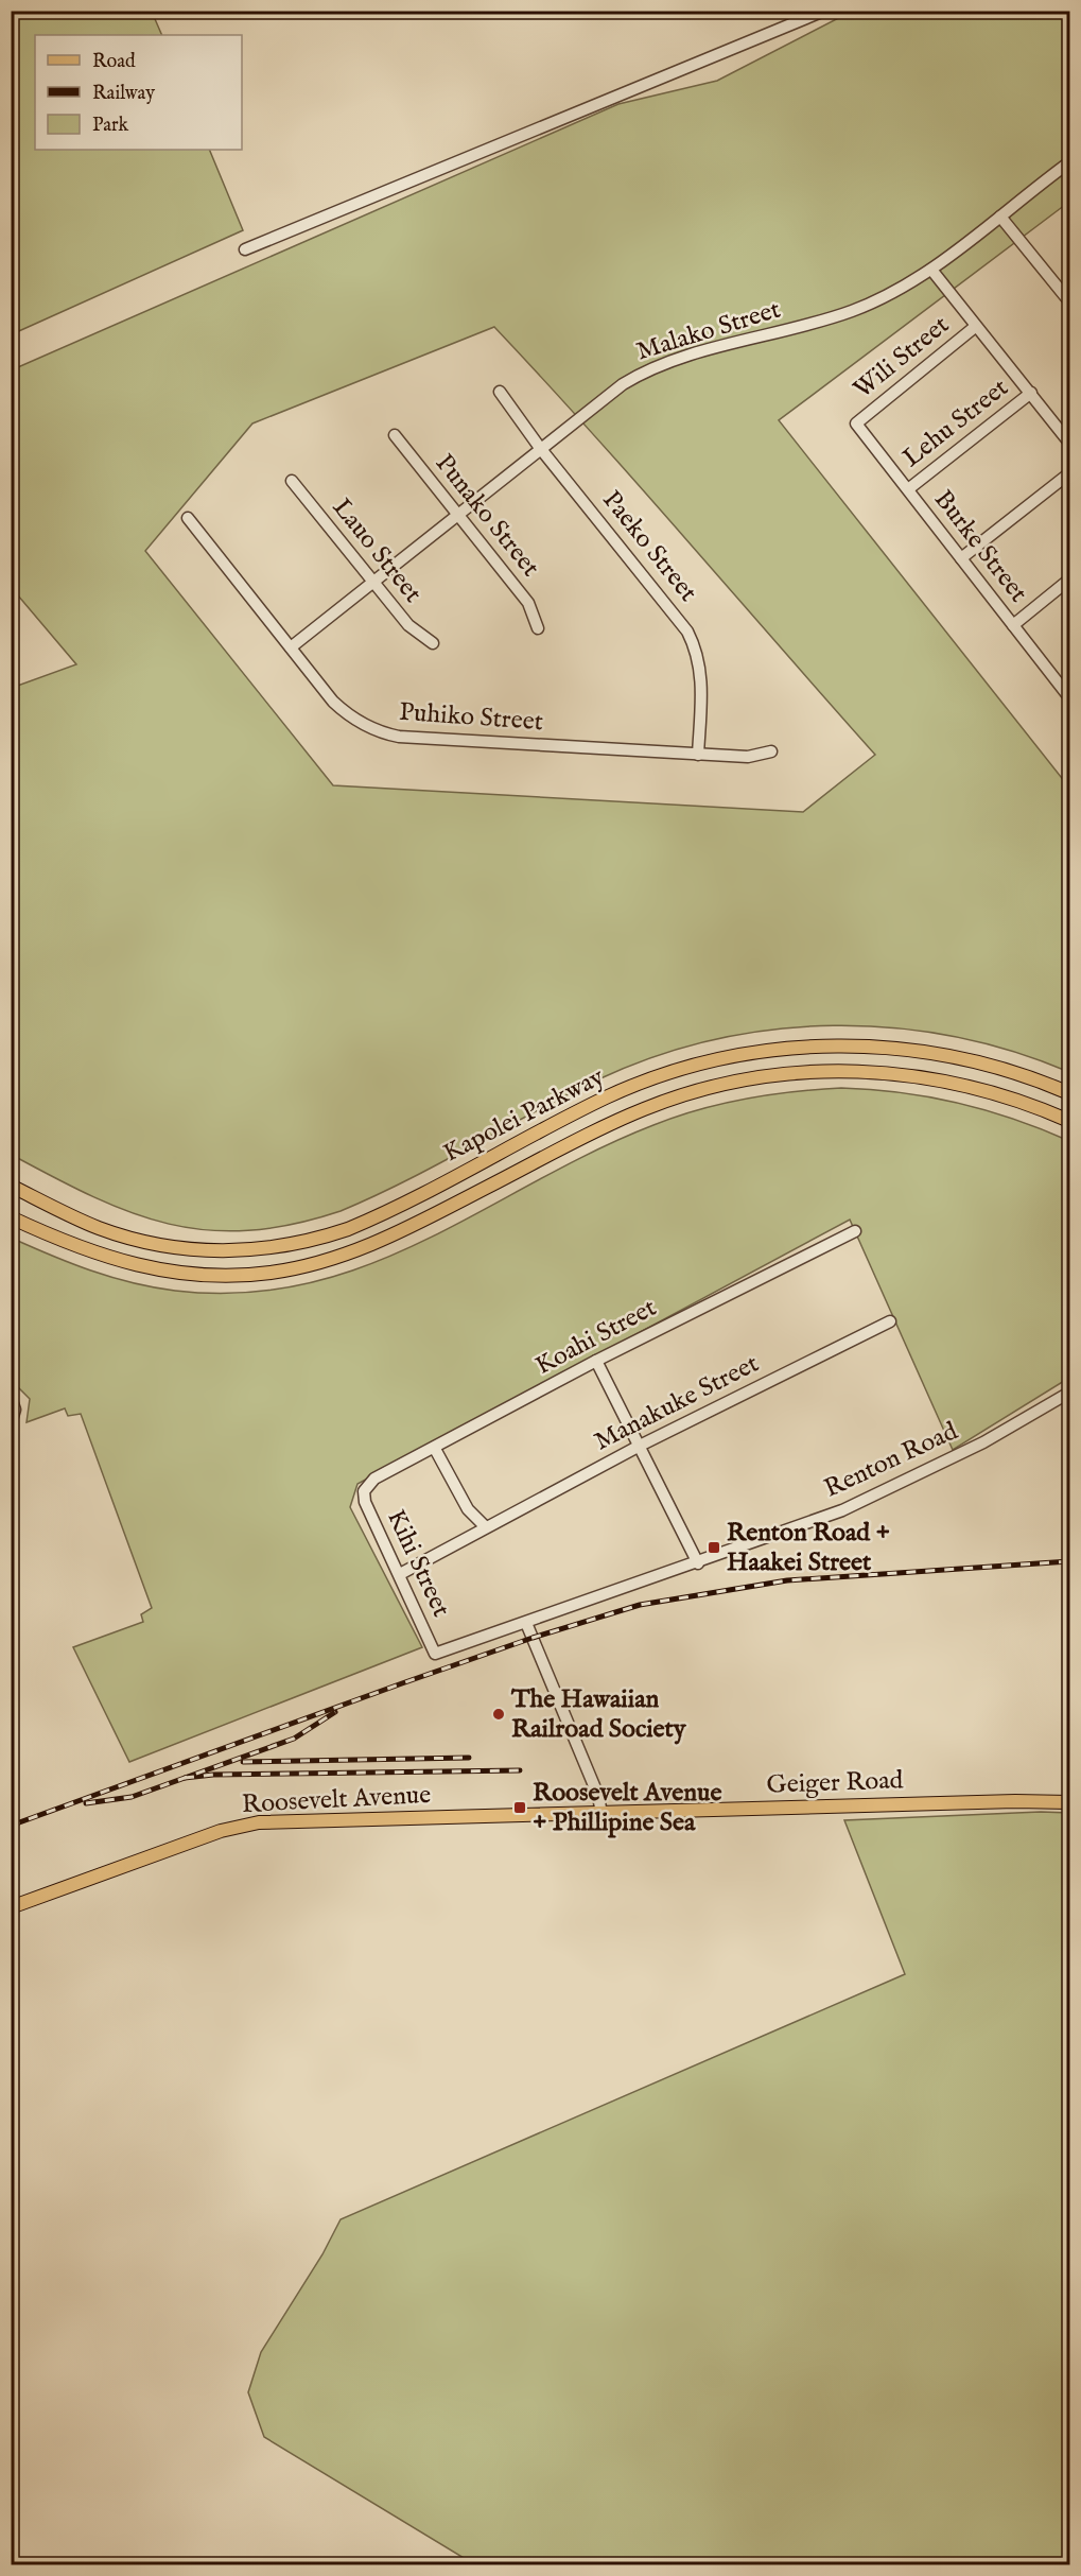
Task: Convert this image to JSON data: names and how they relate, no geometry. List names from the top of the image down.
{
  "streets": {
    "main road": ["Kapolei Parkway", "Geiger Road", "Roosevelt Avenue"],
    "street": [
      "Malako Street",
      "Wili Street",
      "Lehu Street",
      "Punako Street",
      "Paeko Street",
      "Burke Street",
      "Lauo Street",
      "Puhiko Street",
      "Koahi Street",
      "Manakuke Street",
      "Renton Road",
      "Kihi Street"
    ]
  },
  "crossings": [
    ["Malako Street", "Punako Street"],
    ["Malako Street", "Paeko Street"],
    ["Malako Street", "Lauo Street"],
    ["Malako Street", "Puhiko Street"],
    ["Wili Street", "Burke Street"],
    ["Lehu Street", "Burke Street"],
    ["Paeko Street", "Puhiko Street"],
    ["Koahi Street", "Kihi Street"],
    ["Manakuke Street", "Kihi Street"],
    ["Renton Road", "Kihi Street"],
    ["Geiger Road", "Roosevelt Avenue"]
  ],
  "places": {
    "transit": ["Renton Road + Haakei Street", "Roosevelt Avenue + Phillipine Sea"],
    "other": ["The Hawaiian Railroad Society"]
  },
  "legend": ["Road", "Railway", "Park"]
}
